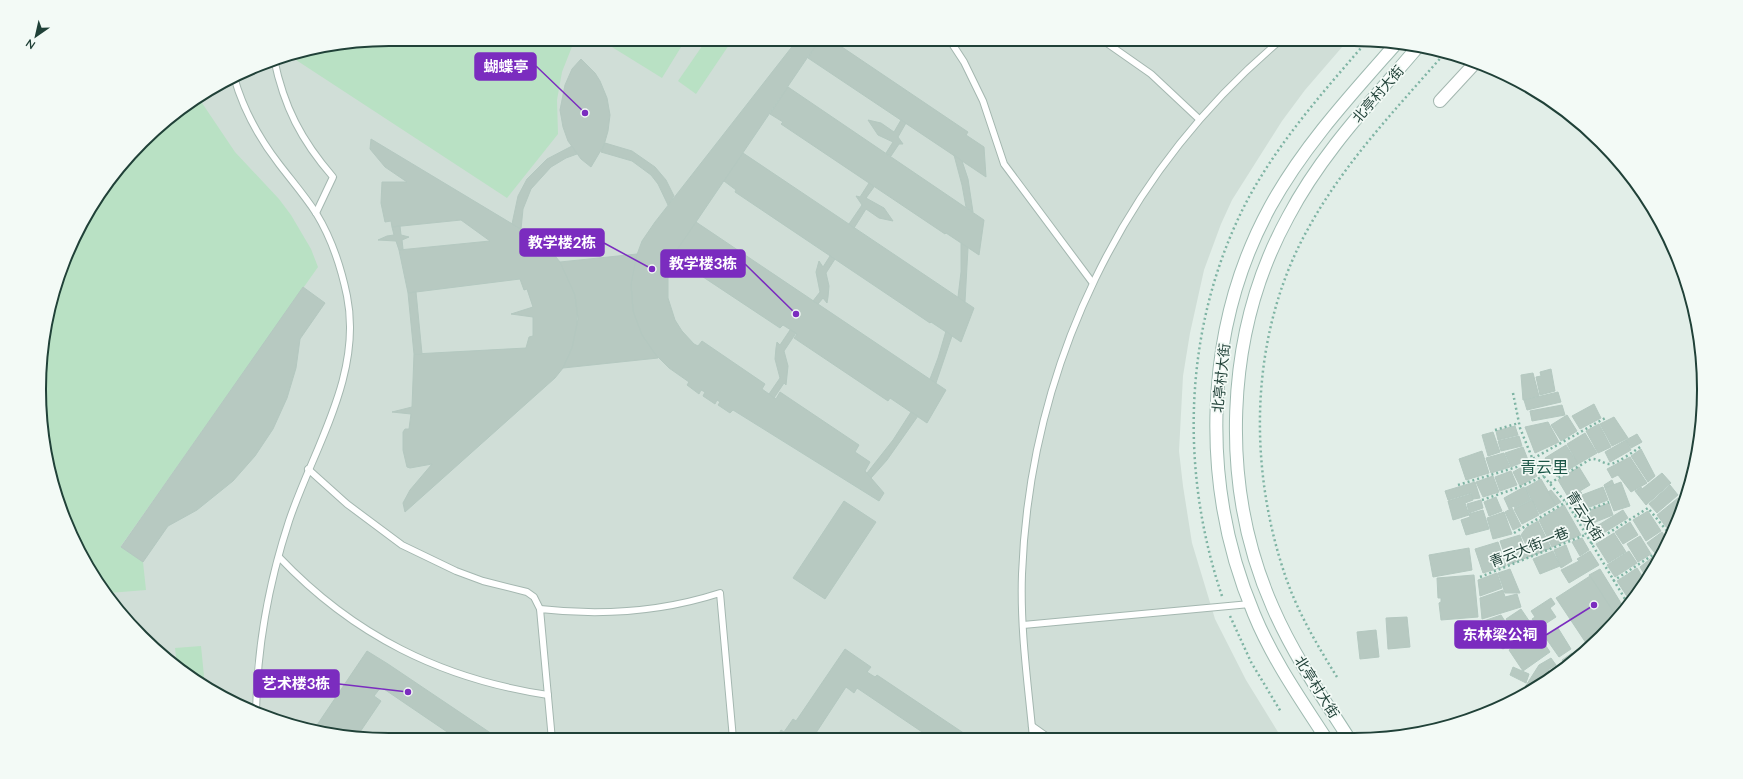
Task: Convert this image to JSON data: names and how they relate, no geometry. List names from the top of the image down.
{
  "streets": {
    "main road": ["北亭村大街"],
    "path": ["青云大街", "青云大街一巷"]
  },
  "crossings": [
    ["青云大街", "青云大街一巷"]
  ],
  "districts": ["青云里"],
  "places": [
    "蝴蝶亭",
    "教学楼2栋",
    "教学楼3栋",
    "东林梁公祠",
    "艺术楼3栋"
  ],
  "north": "bottom left"
}
